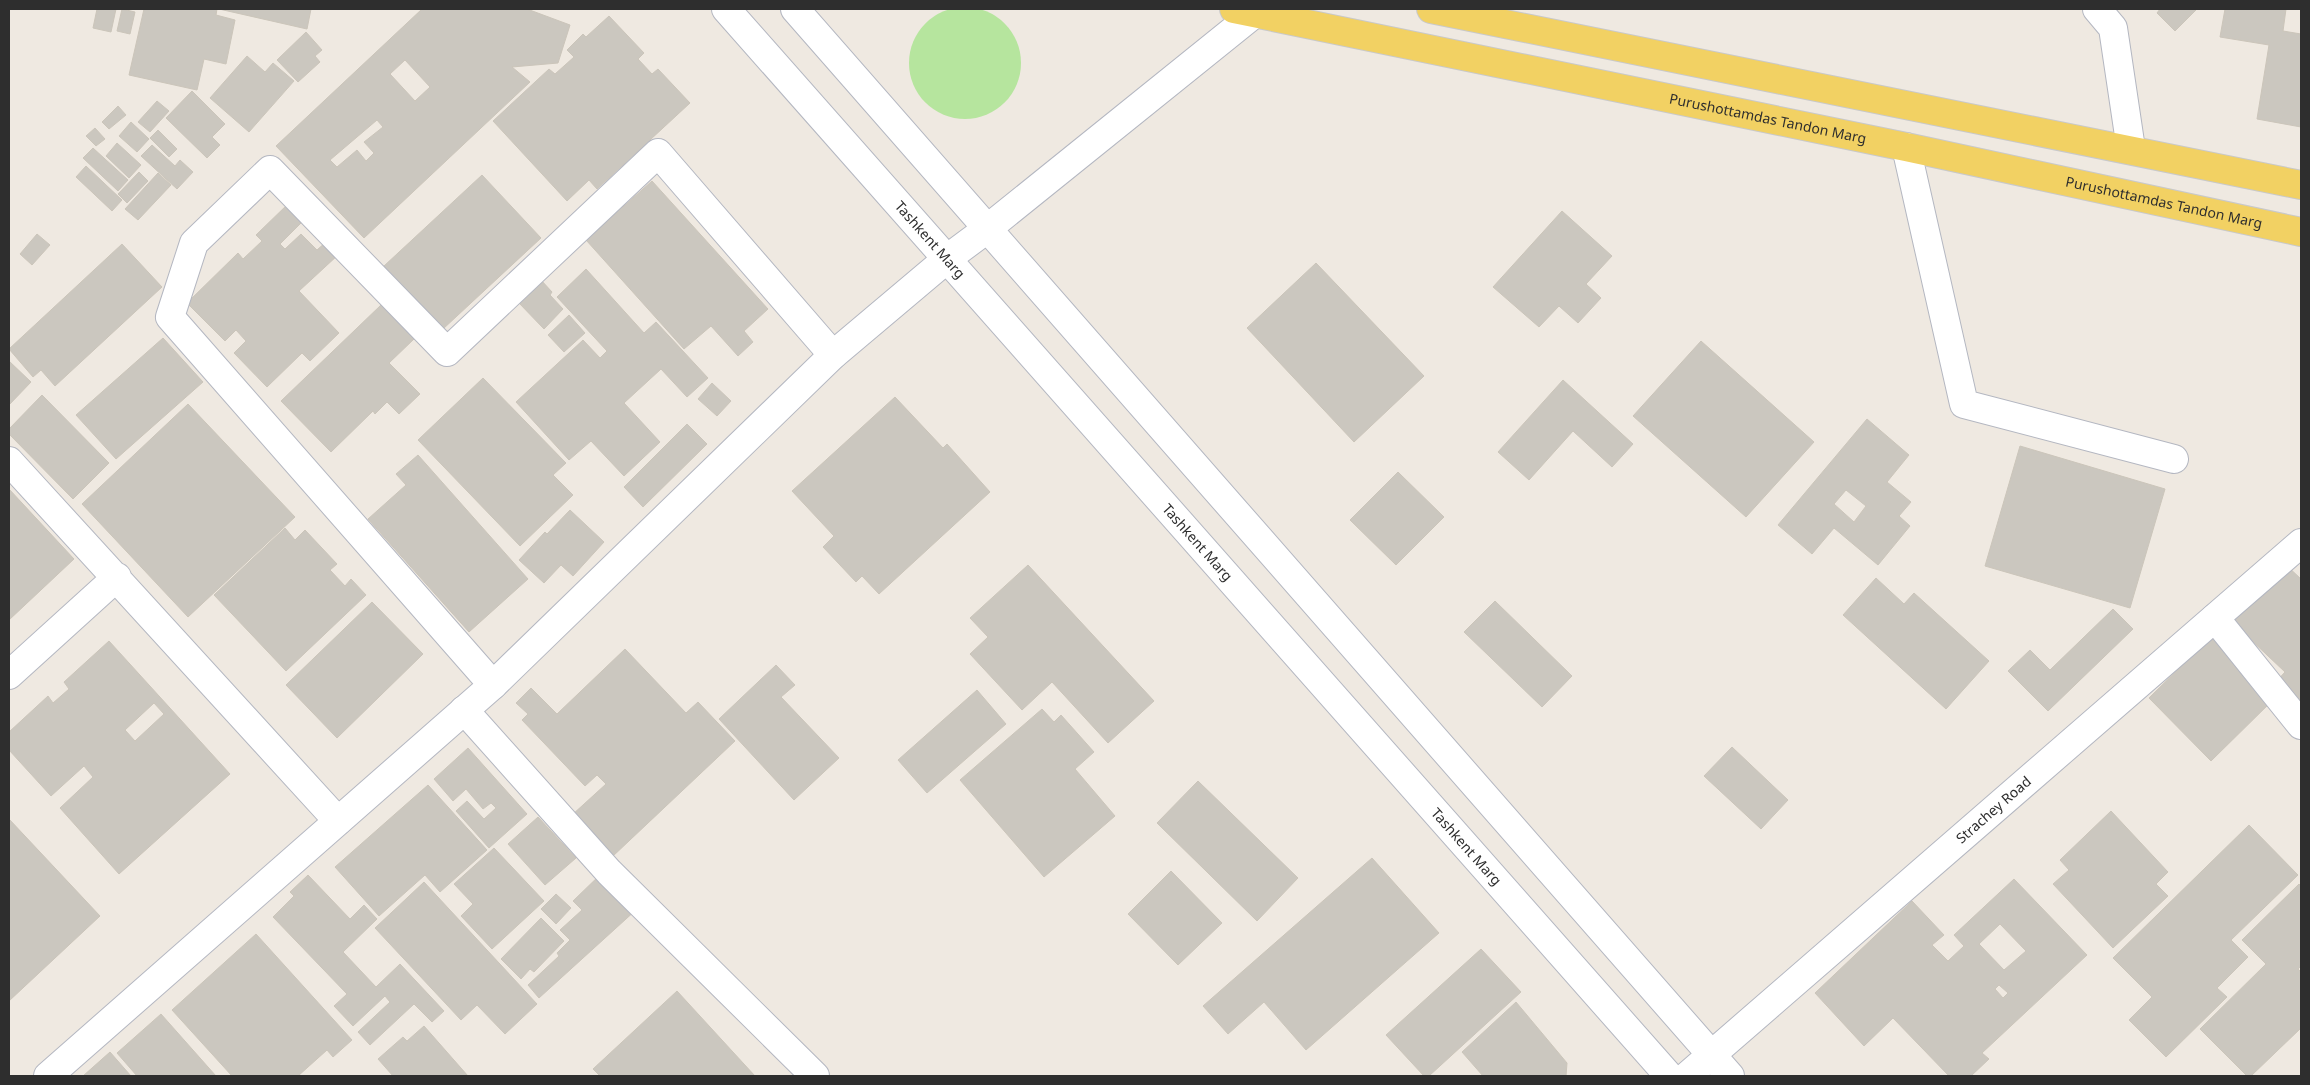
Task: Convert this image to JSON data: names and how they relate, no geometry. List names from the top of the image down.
{
  "streets": {
    "main road": ["Purushottamdas Tandon Marg"],
    "street": ["Tashkent Marg", "Strachey Road"]
  }
}
